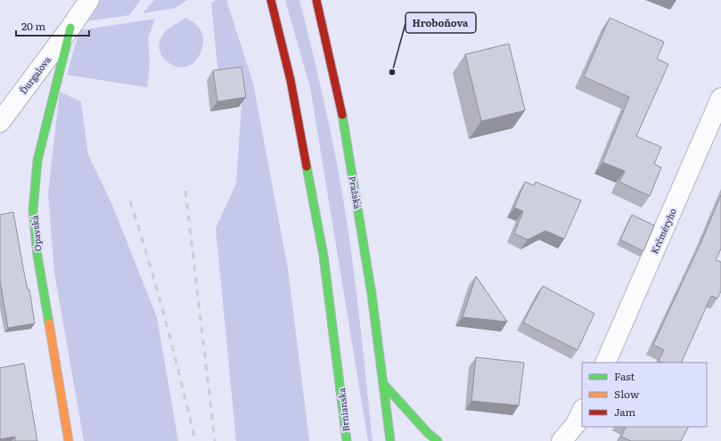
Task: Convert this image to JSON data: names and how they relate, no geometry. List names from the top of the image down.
{
  "streets": {
    "main road": ["Pražská", "Opavská", "Brnianska"],
    "street": ["Ďurgalova", "Krčméryho"]
  },
  "crossings": [
    ["Ďurgalova", "Opavská"]
  ],
  "places": ["Hroboňova"],
  "legend": ["Fast", "Slow", "Jam"],
  "scale_bar": "20 m"
}
